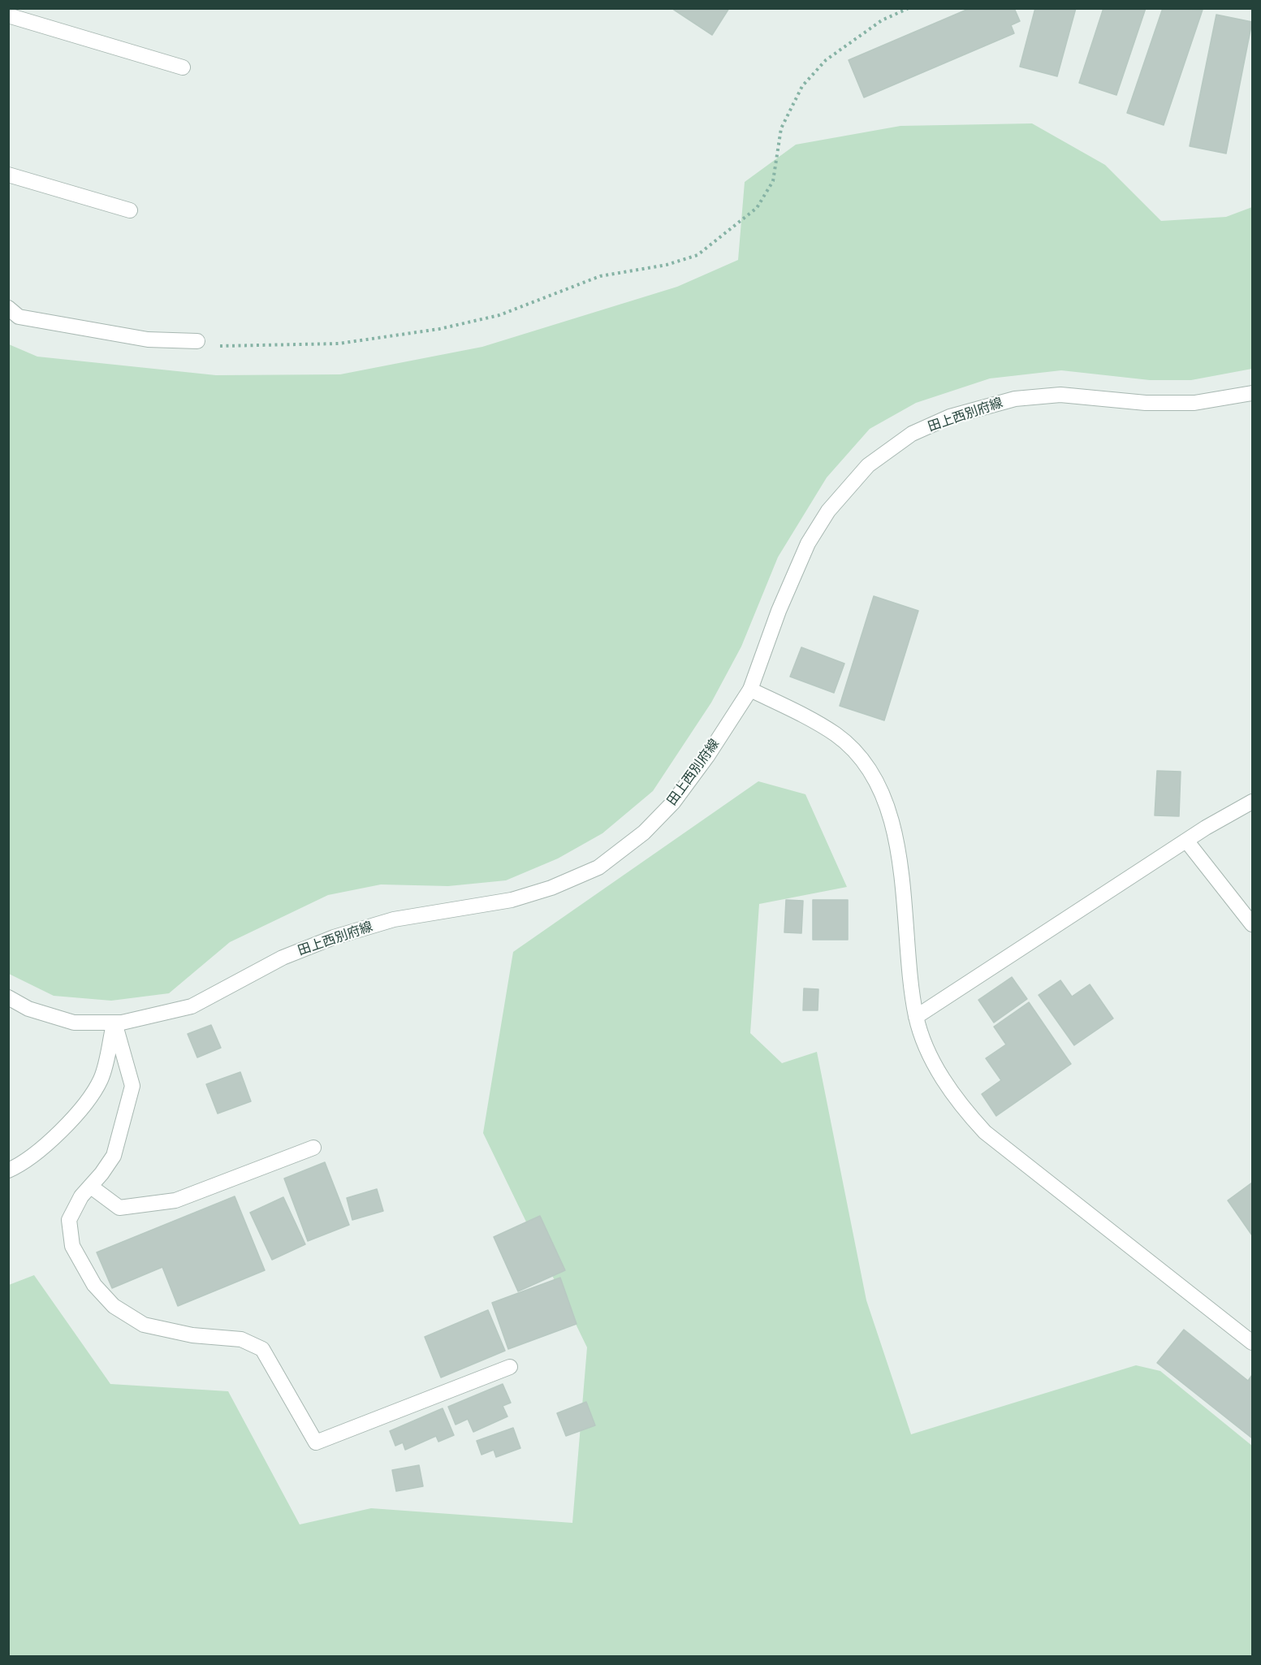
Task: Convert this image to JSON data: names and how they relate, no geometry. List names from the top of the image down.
{
  "streets": {
    "street": ["田上西別府線"]
  }
}
